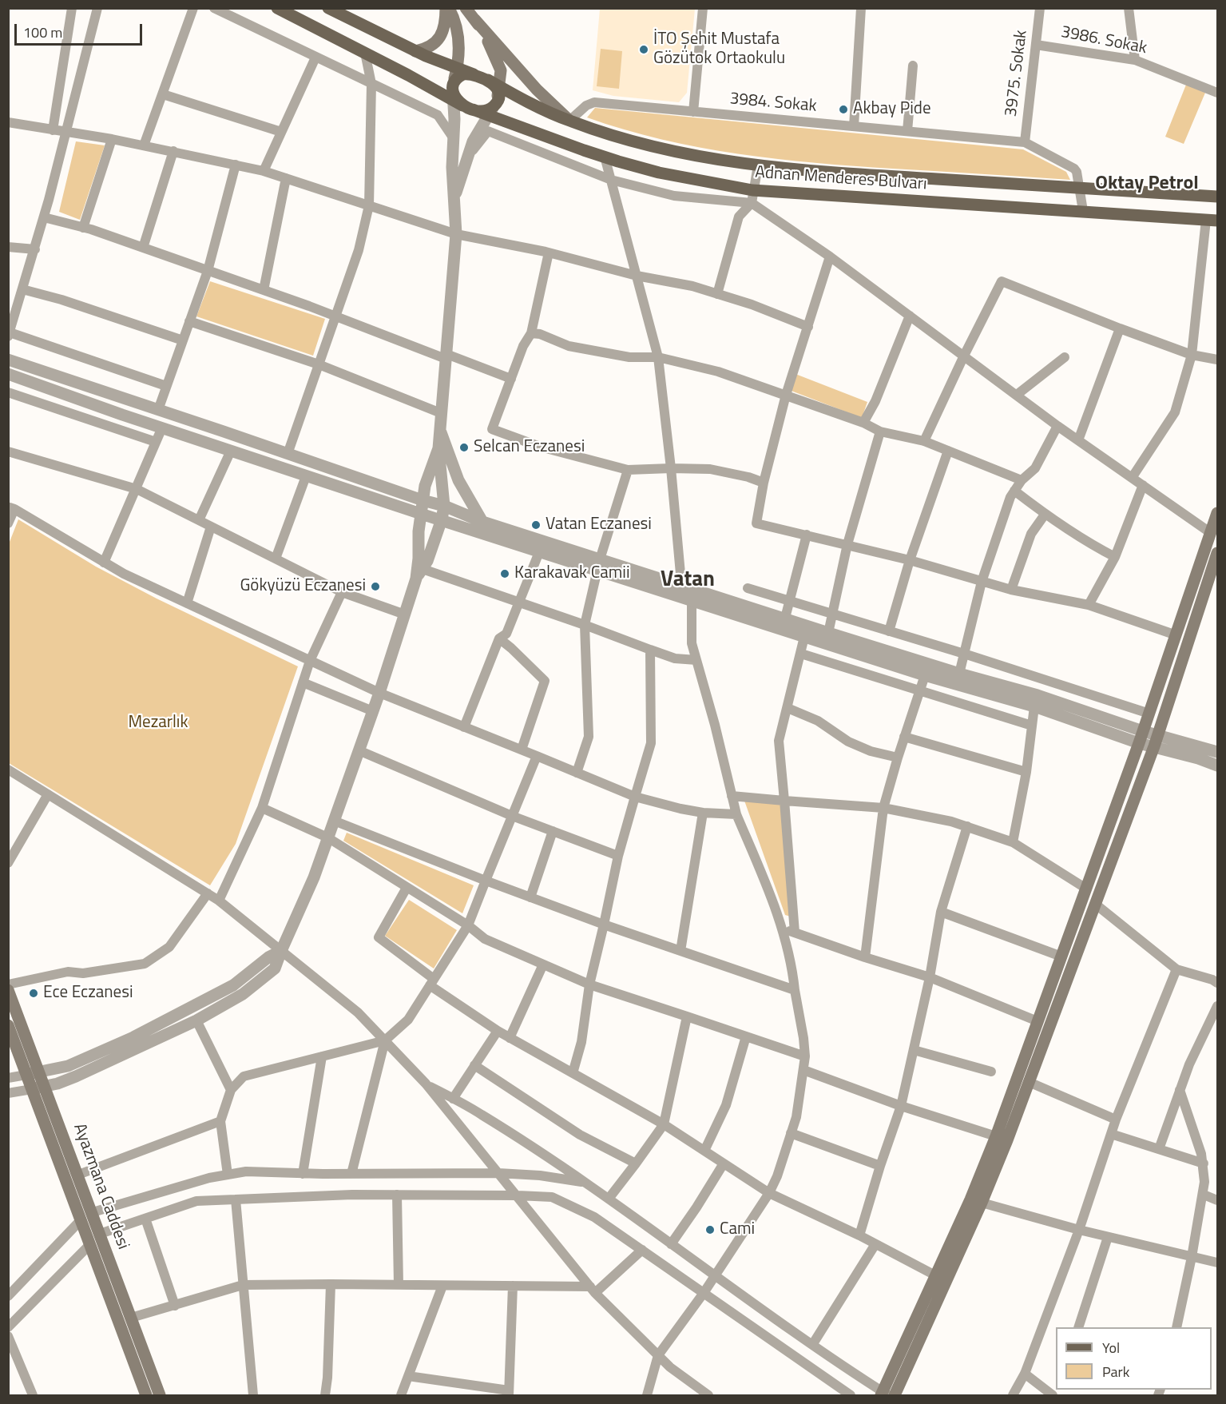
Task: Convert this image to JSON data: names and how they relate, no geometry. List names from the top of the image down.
{
  "streets": {
    "main road": ["Adnan Menderes Bulvarı", "Ayazmana Caddesi"],
    "street": ["3986. Sokak", "3975. Sokak", "3984. Sokak"]
  },
  "crossings": [
    ["3986. Sokak", "3975. Sokak"],
    ["3975. Sokak", "3984. Sokak"],
    ["3984. Sokak", "Adnan Menderes Bulvarı"]
  ],
  "districts": ["Oktay Petrol", "Vatan"],
  "parks": ["Mezarlık"],
  "places": [
    "İTO Şehit Mustafa Gözütok Ortaokulu",
    "Akbay Pide",
    "Selcan Eczanesi",
    "Vatan Eczanesi",
    "Karakavak Camii",
    "Gökyüzü Eczanesi",
    "Ece Eczanesi",
    "Cami"
  ],
  "legend": ["Yol", "Park"],
  "scale_bar": "100 m"
}
